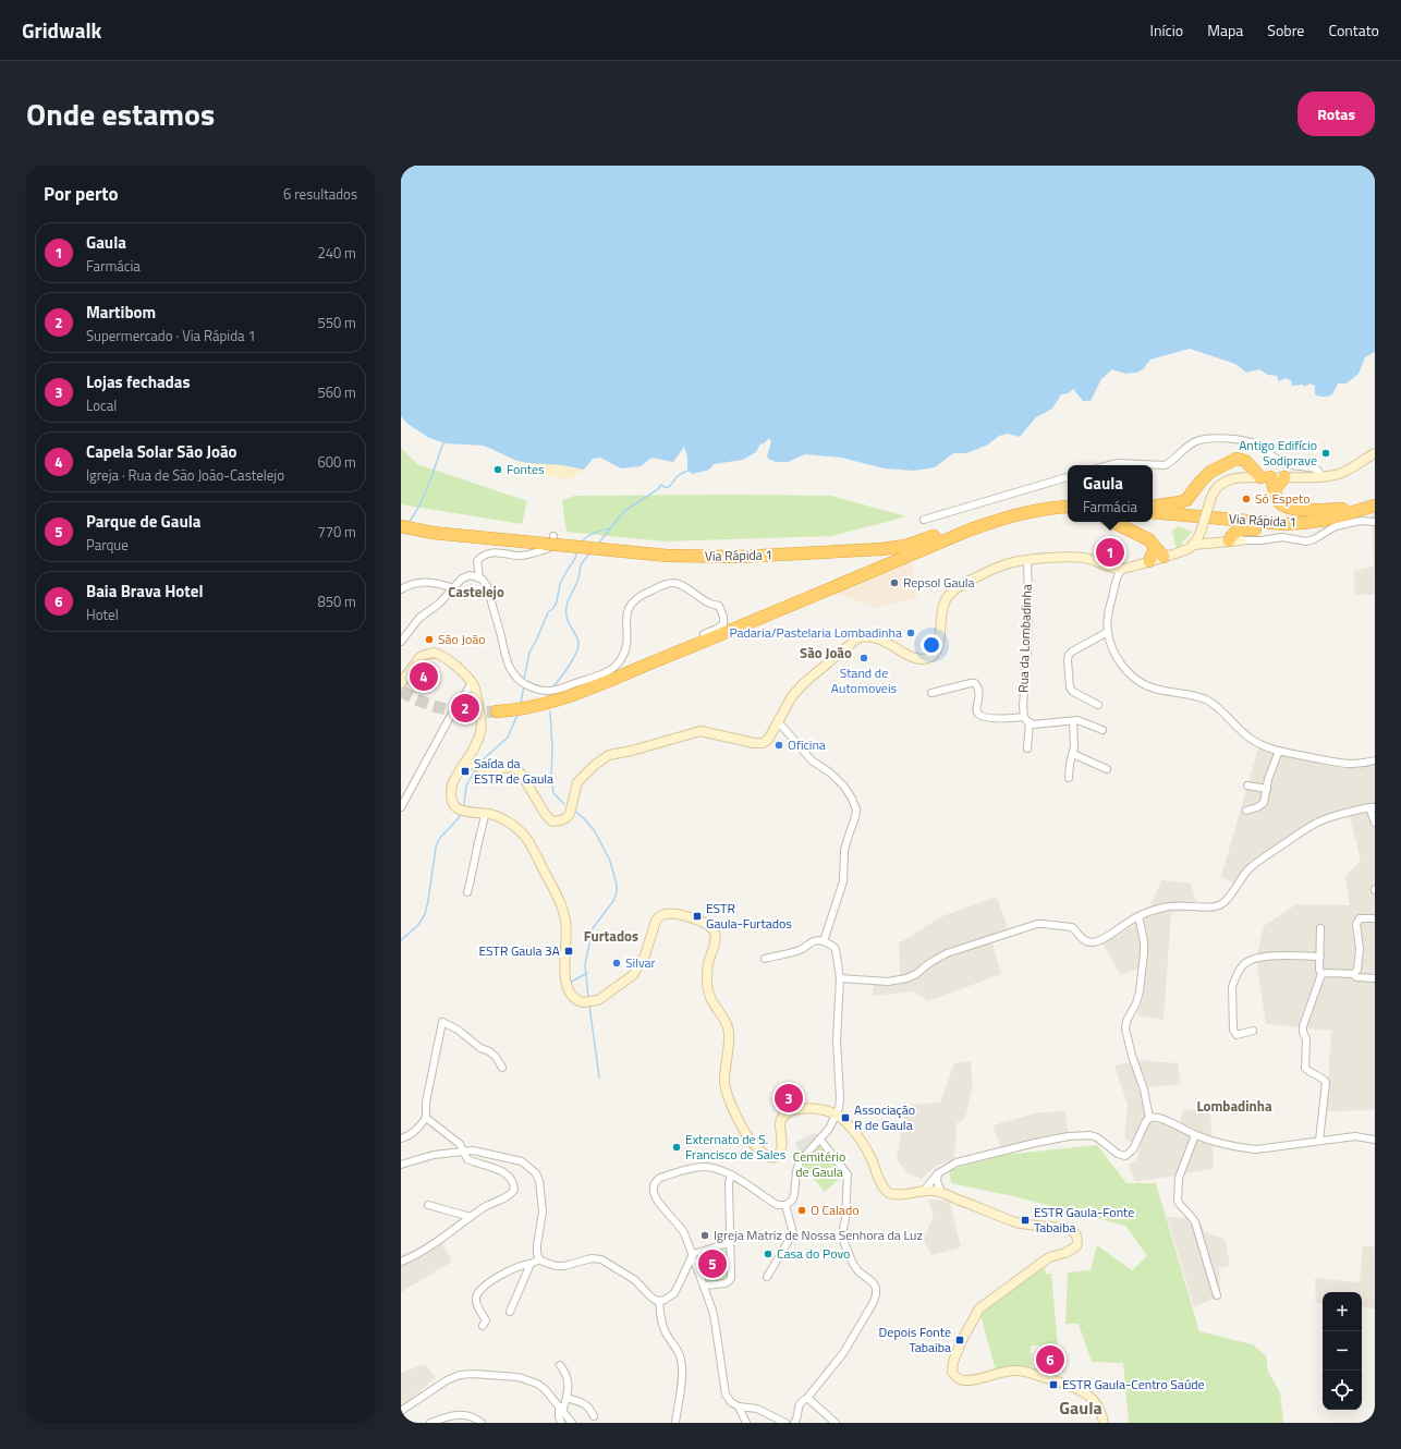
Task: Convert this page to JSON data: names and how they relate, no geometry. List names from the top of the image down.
{
  "streets": {
    "highway": ["Via Rápida 1"],
    "street": ["Rua da Lombadinha"]
  },
  "districts": [
    "Castelejo",
    "São João",
    "Furtados",
    "Lombadinha",
    "Gaula"
  ],
  "parks": ["Cemitério de Gaula"],
  "places": {
    "other": [
      "Antigo Edifício Sodiprave",
      "Fontes",
      "Só Espeto",
      "Repsol Gaula",
      "Padaria/Pastelaria Lombadinha",
      "São João",
      "Stand de Automoveis",
      "Oficina",
      "Silvar",
      "Externato de S. Francisco de Sales",
      "O Calado",
      "Igreja Matriz de Nossa Senhora da Luz",
      "Casa do Povo"
    ],
    "transit": [
      "Saída da ESTR de Gaula",
      "ESTR Gaula-Furtados",
      "ESTR Gaula 3A",
      "Associação R de Gaula",
      "ESTR Gaula-Fonte Tabaiba",
      "Depois Fonte Tabaiba",
      "ESTR Gaula-Centro Saúde"
    ]
  },
  "page": {
    "header": "Gridwalk",
    "nav": [
      "Início",
      "Mapa",
      "Sobre",
      "Contato"
    ],
    "title": "Onde estamos",
    "buttons": "Rotas",
    "heading": ["Por perto", "6 resultados"],
    "list": [
      {
        "mark": "1",
        "name": "Gaula",
        "note": "Farmácia",
        "value": "240 m"
      },
      {
        "mark": "2",
        "name": "Martibom",
        "note": "Supermercado · Via Rápida 1",
        "value": "550 m"
      },
      {
        "mark": "3",
        "name": "Lojas fechadas",
        "note": "Local",
        "value": "560 m"
      },
      {
        "mark": "4",
        "name": "Capela Solar São João",
        "note": "Igreja · Rua de São João-Castelejo",
        "value": "600 m"
      },
      {
        "mark": "5",
        "name": "Parque de Gaula",
        "note": "Parque",
        "value": "770 m"
      },
      {
        "mark": "6",
        "name": "Baia Brava Hotel",
        "note": "Hotel",
        "value": "850 m"
      }
    ],
    "popup": ["Gaula", "Farmácia"],
    "pins": [
      "1",
      "4",
      "2",
      "3",
      "5",
      "6"
    ],
    "map_buttons": ["+", "−"]
  }
}
